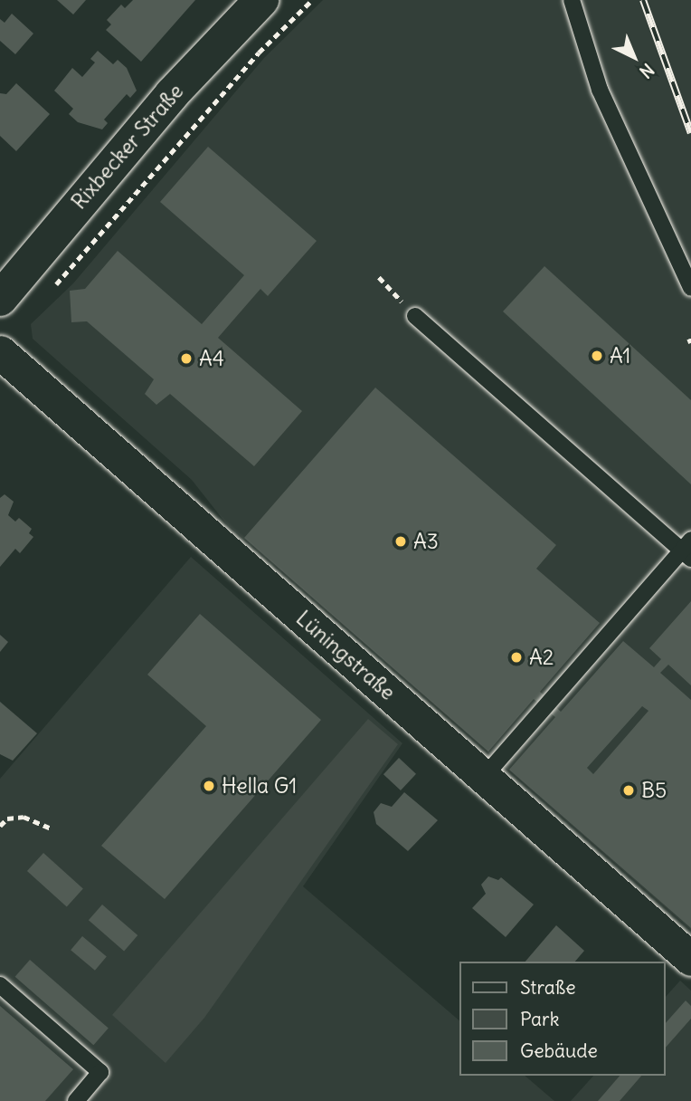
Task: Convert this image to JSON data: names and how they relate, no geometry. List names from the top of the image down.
{
  "streets": {
    "street": ["Rixbecker Straße", "Lüningstraße"]
  },
  "places": [
    "A1",
    "A4",
    "A3",
    "A2",
    "Hella G1",
    "B5"
  ],
  "legend": ["Straße", "Park", "Gebäude"],
  "north": "bottom right"
}
